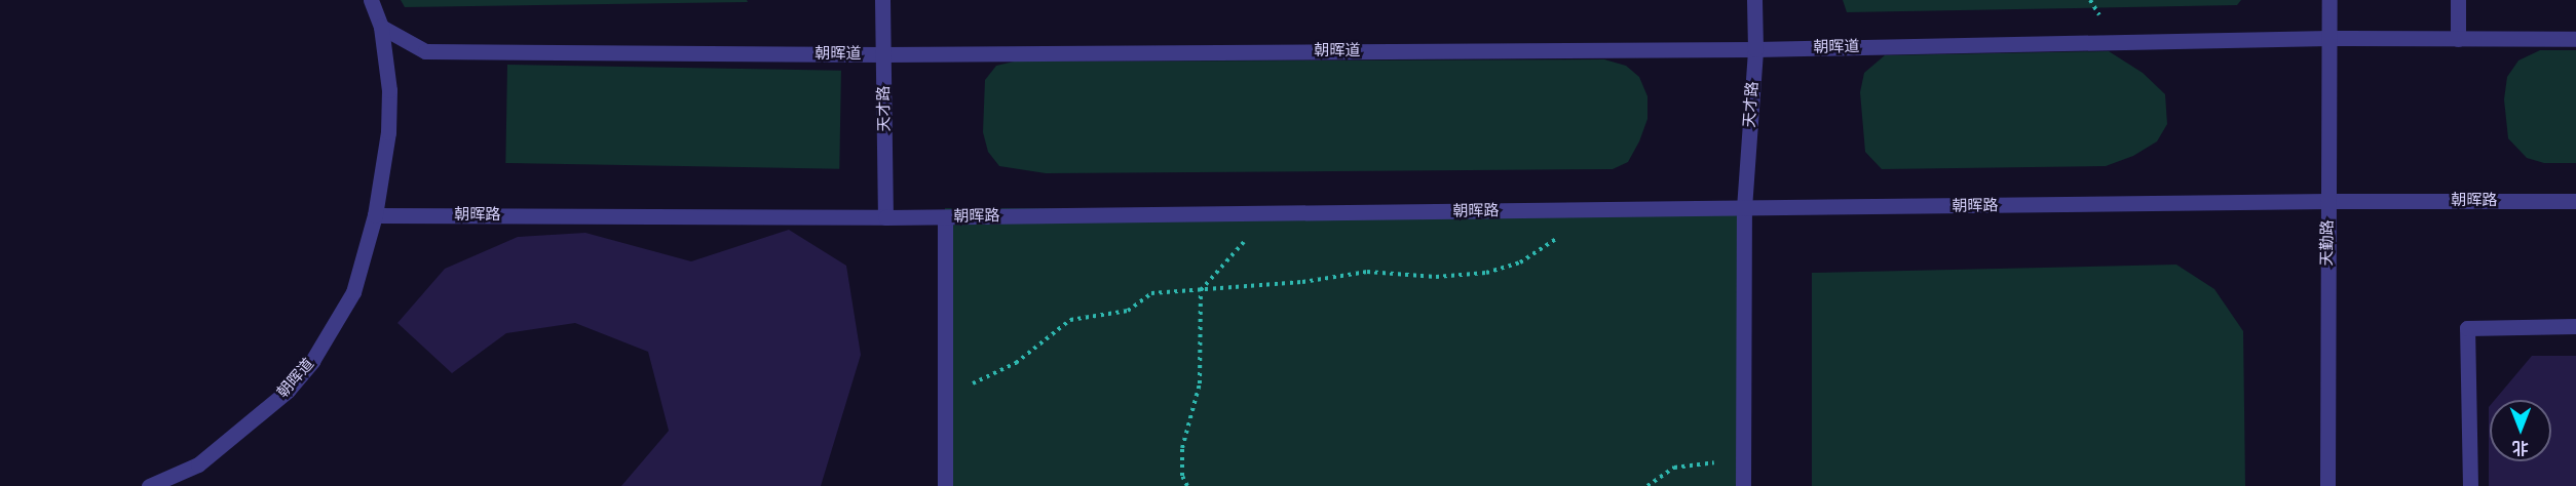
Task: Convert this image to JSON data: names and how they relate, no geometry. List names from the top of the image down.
{
  "streets": {
    "street": [
      "朝晖道",
      "天才路",
      "朝晖路",
      "天勤路"
    ]
  },
  "crossings": [
    ["朝晖道", "天才路"],
    ["朝晖道", "朝晖路"],
    ["朝晖道", "天勤路"],
    ["天才路", "朝晖路"],
    ["朝晖路", "天勤路"]
  ],
  "north": "bottom"
}
